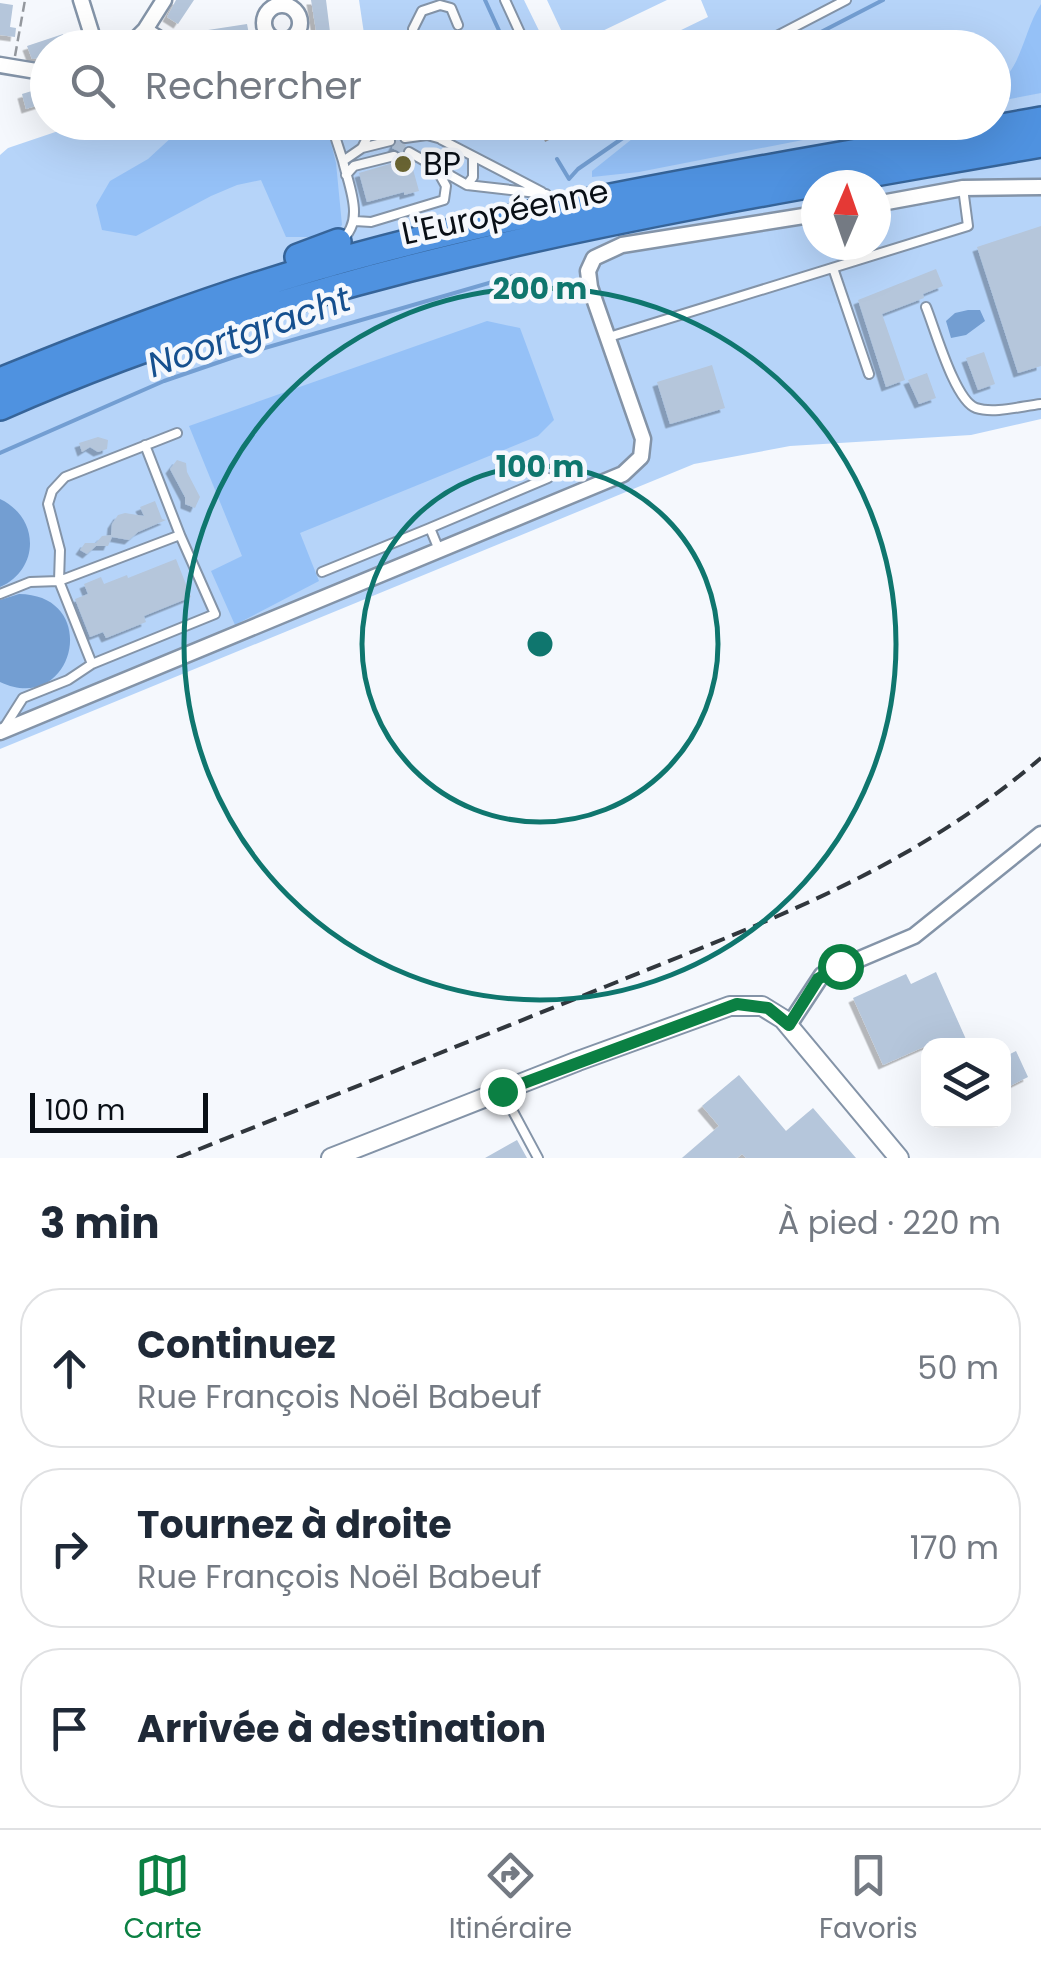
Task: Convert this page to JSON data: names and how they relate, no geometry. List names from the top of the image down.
{
  "streets": {
    "highway": ["L'Européenne"]
  },
  "water": ["Noortgracht"],
  "places": ["BP"],
  "scale_bar": "100 m",
  "north": "top",
  "page": {
    "search": "Rechercher",
    "scale": "100 m",
    "heading": ["3 min", "À pied · 220 m"],
    "list": [
      ["Continuez", "Rue François Noël Babeuf", "50 m"],
      ["Tournez à droite", "Rue François Noël Babeuf", "170 m"],
      "Arrivée à destination"
    ],
    "nav": ["Carte", "Itinéraire", "Favoris"]
  },
  "rings": ["200 m", "100 m"]
}
